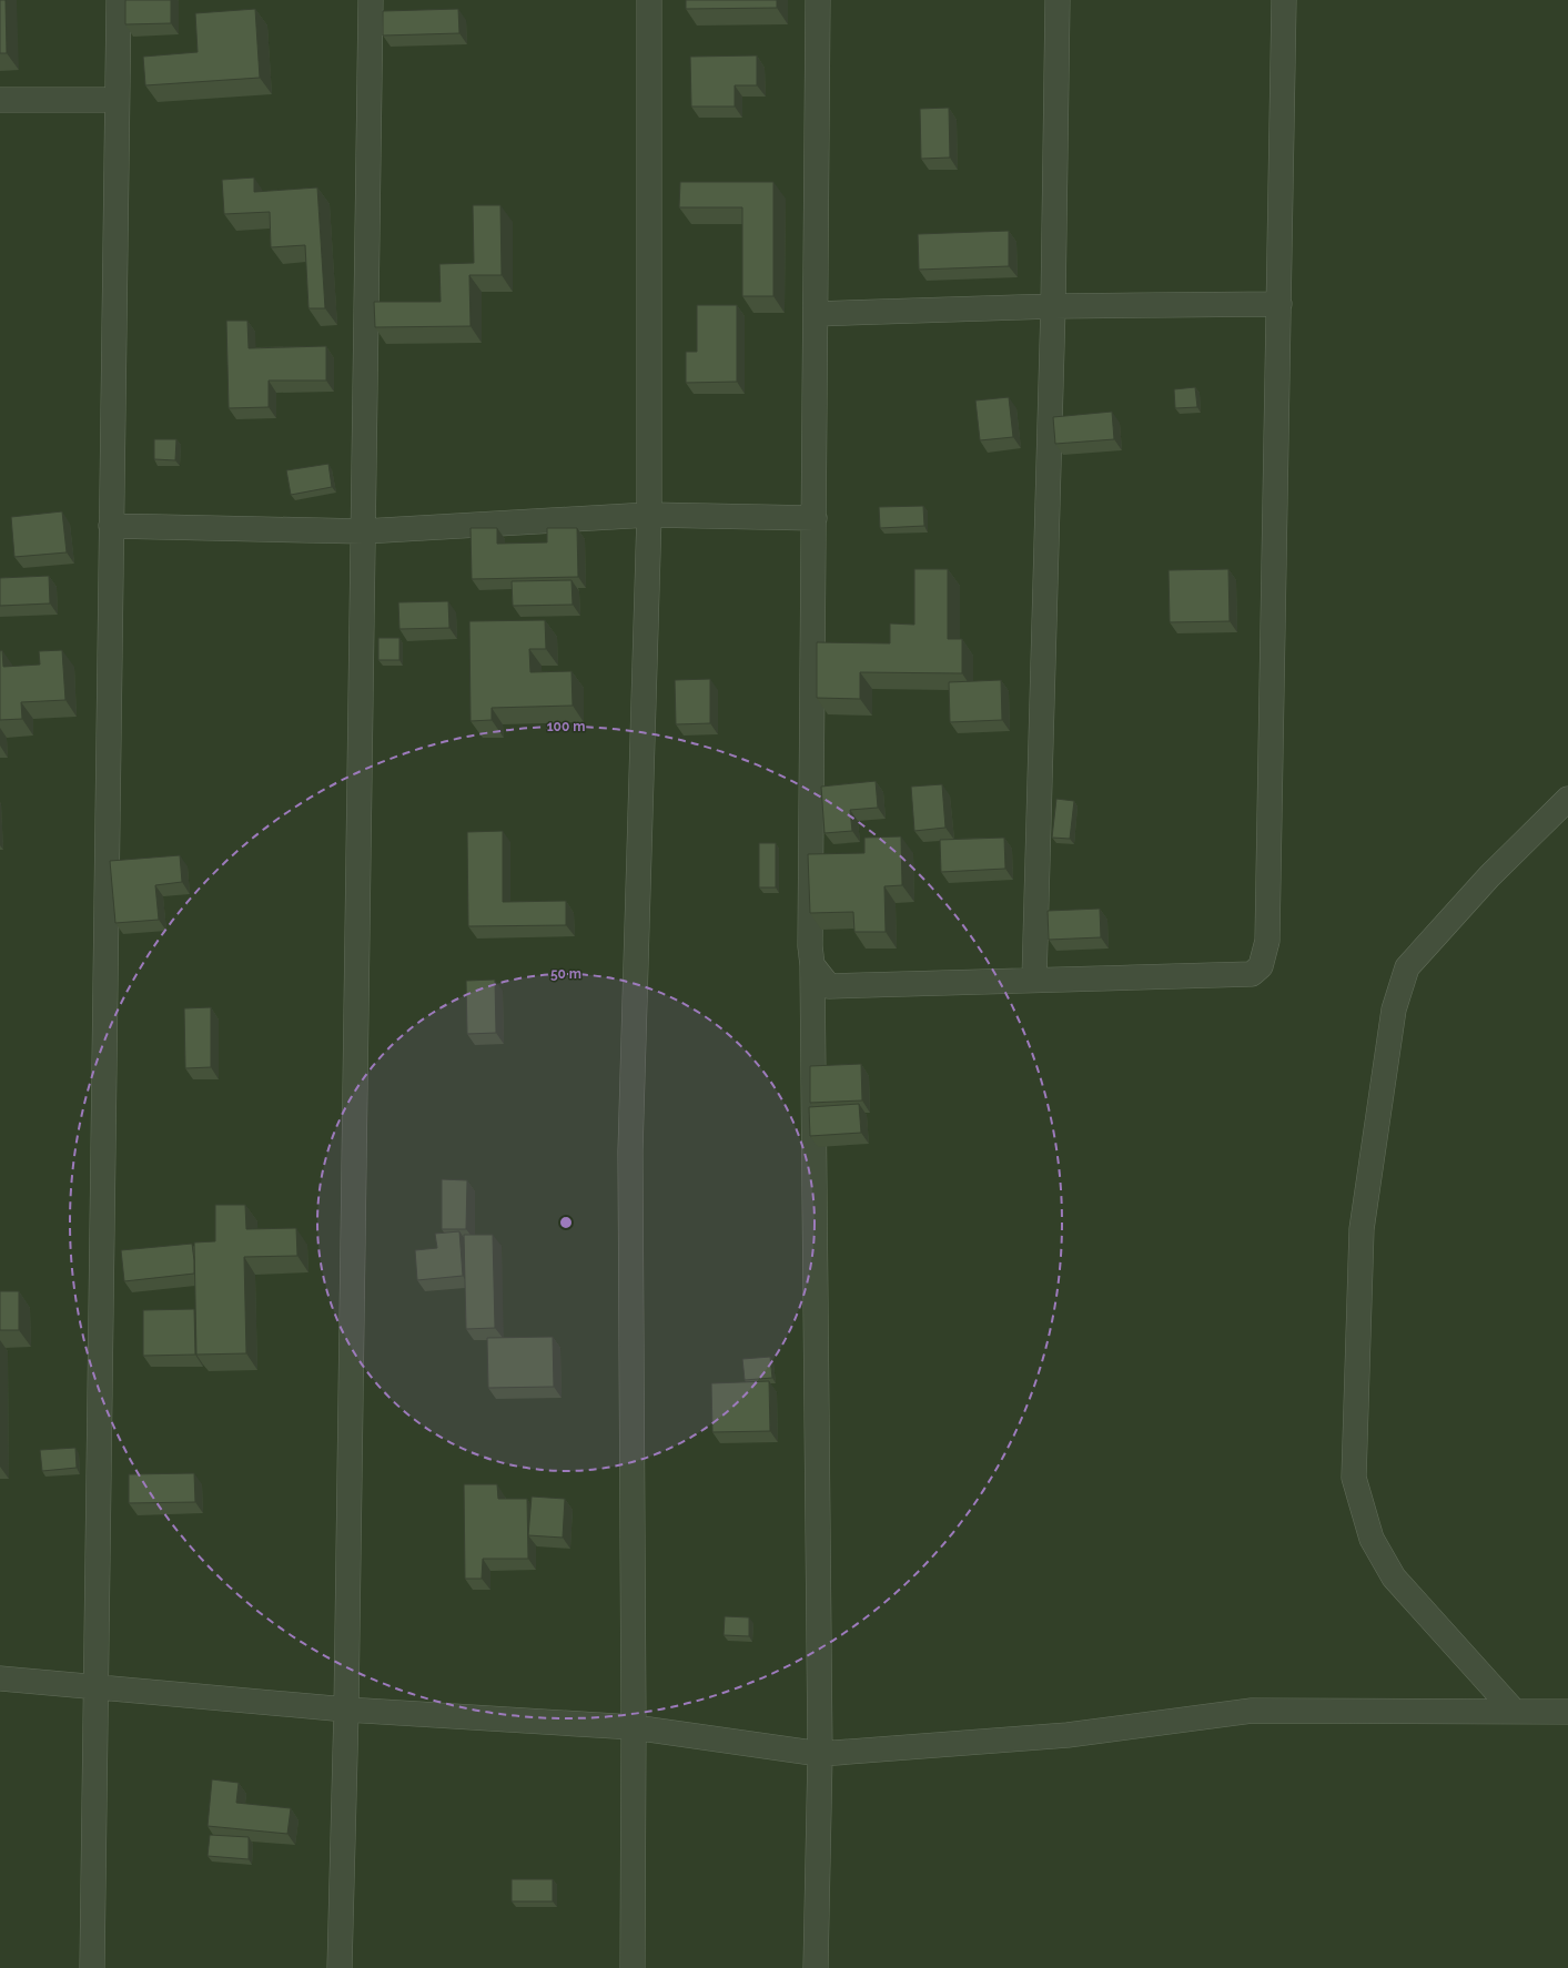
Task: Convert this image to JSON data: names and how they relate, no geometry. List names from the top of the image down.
{
  "rings": ["100 m", "50 m"]
}
